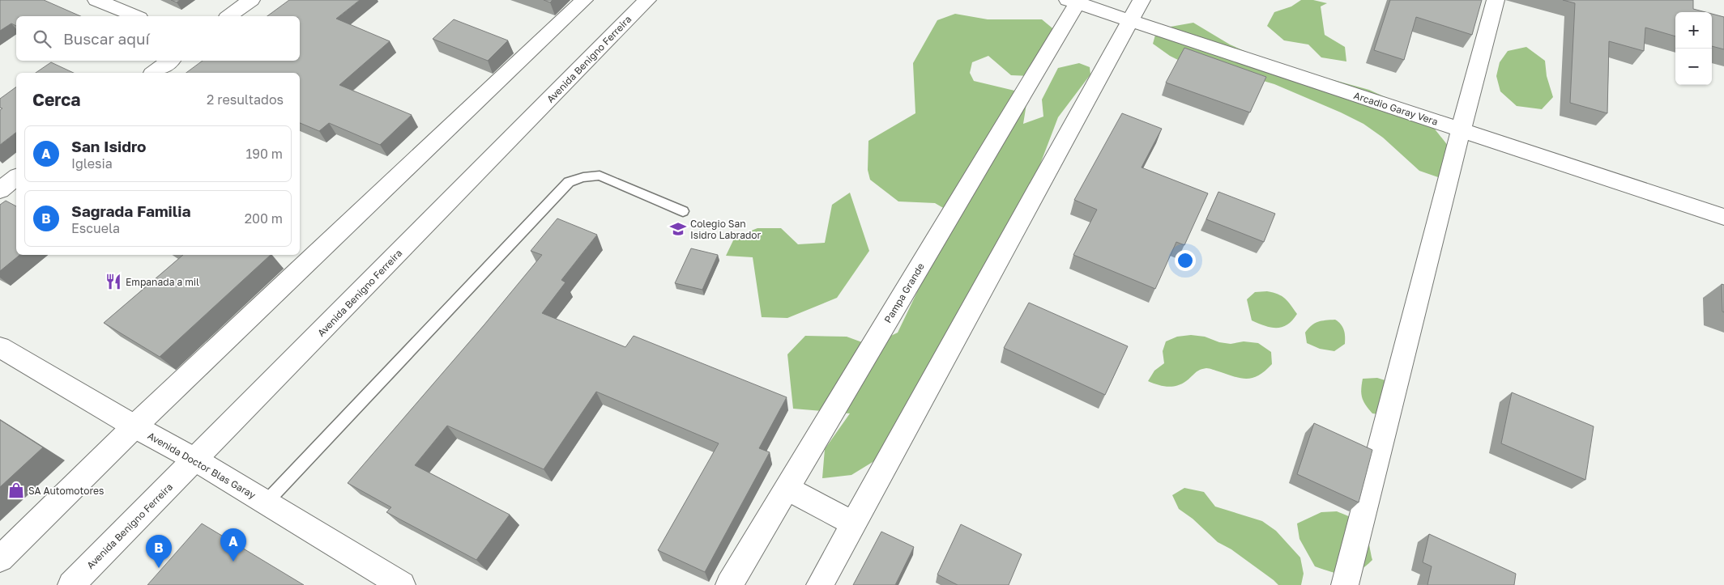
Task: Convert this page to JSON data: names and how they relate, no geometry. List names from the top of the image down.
{
  "streets": {
    "street": [
      "Avenida Benigno Ferreira",
      "Arcadio Garay Vera",
      "Pampa Grande",
      "Avenida Doctor Blas Garay"
    ]
  },
  "crossings": [
    ["Avenida Benigno Ferreira", "Avenida Doctor Blas Garay"],
    ["Arcadio Garay Vera", "Pampa Grande"]
  ],
  "places": {
    "school or university": ["Colegio San Isidro Labrador"],
    "restaurant": ["Empanada a mil"],
    "shop": ["SA Automotores"]
  },
  "page": {
    "map_buttons": ["+", "−"],
    "search": "Buscar aquí",
    "heading": ["Cerca", "2 resultados"],
    "list": [
      {
        "mark": "A",
        "name": "San Isidro",
        "note": "Iglesia",
        "value": "190 m"
      },
      {
        "mark": "B",
        "name": "Sagrada Familia",
        "note": "Escuela",
        "value": "200 m"
      }
    ],
    "pins": ["A", "B"]
  }
}
